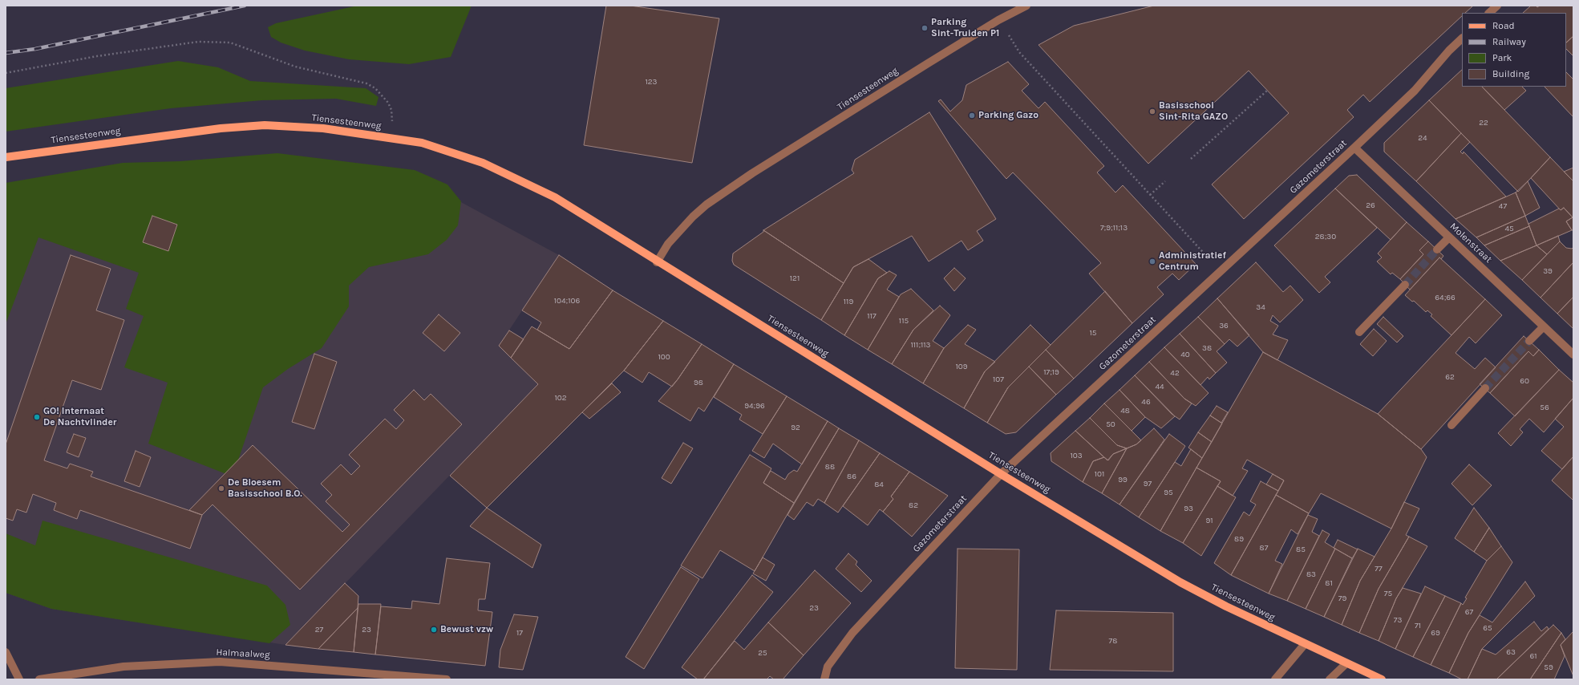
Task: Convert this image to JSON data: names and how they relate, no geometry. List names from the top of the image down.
{
  "streets": {
    "main road": ["Tiensesteenweg"],
    "street": ["Gazometerstraat", "Molenstraat", "Halmaalweg"]
  },
  "crossings": [
    ["Tiensesteenweg", "Gazometerstraat"],
    ["Gazometerstraat", "Molenstraat"]
  ],
  "places": [
    "Parking Sint-Truiden P1",
    "Basisschool Sint-Rita GAZO",
    "Parking Gazo",
    "Administratief Centrum",
    "GO! Internaat De Nachtvlinder",
    "De Bloesem Basisschool B.O.",
    "Bewust vzw"
  ],
  "house_numbers": [
    "123",
    "22",
    "24",
    "26",
    "47",
    "7;9;11;13",
    "45",
    "28;30",
    "39",
    "121",
    "64;66",
    "104;106",
    "119",
    "34",
    "117",
    "115",
    "36",
    "15",
    "111;113",
    "38",
    "40",
    "100",
    "109",
    "17;19",
    "42",
    "62",
    "107",
    "60",
    "98",
    "44",
    "102",
    "46",
    "94;96",
    "56",
    "48",
    "50",
    "92",
    "103",
    "88",
    "101",
    "86",
    "99",
    "97",
    "84",
    "95",
    "82",
    "93",
    "91",
    "89",
    "87",
    "85",
    "77",
    "83",
    "81",
    "75",
    "79",
    "23",
    "67",
    "73",
    "71",
    "65",
    "27",
    "23",
    "17",
    "69",
    "78",
    "63",
    "25",
    "61",
    "59"
  ],
  "legend": [
    "Road",
    "Railway",
    "Park",
    "Building"
  ]
}
